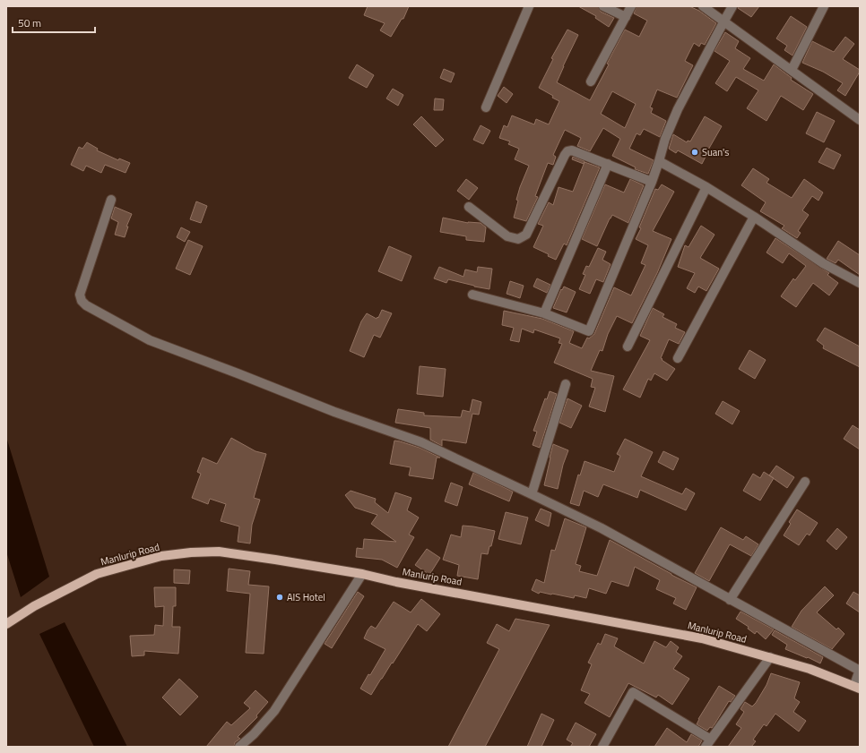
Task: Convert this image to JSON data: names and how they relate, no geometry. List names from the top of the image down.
{
  "streets": {
    "main road": ["Manlurip Road"]
  },
  "places": ["Suan's", "AIS Hotel"],
  "scale_bar": "50 m"
}
